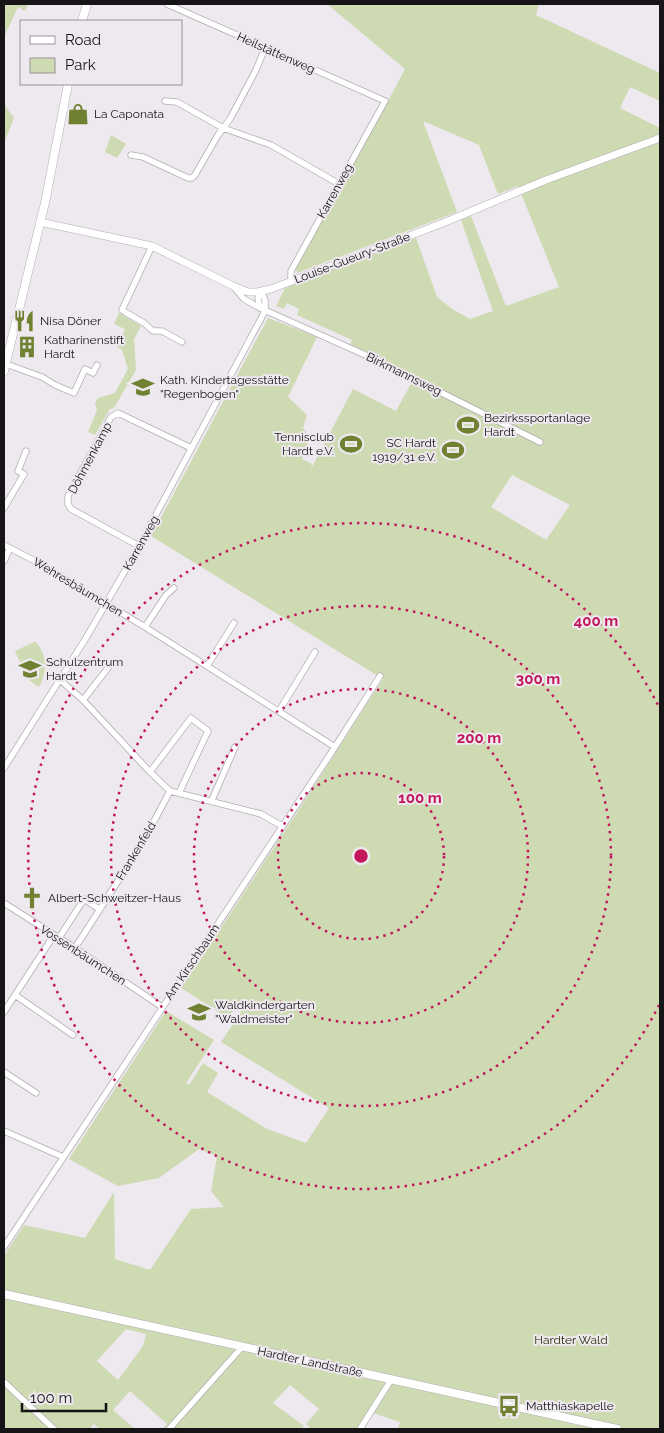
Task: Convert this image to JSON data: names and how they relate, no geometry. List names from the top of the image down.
{
  "streets": {
    "main road": ["Hardter Landstraße"],
    "street": [
      "Heilstättenweg",
      "Karrenweg",
      "Louise-Gueury-Straße",
      "Birkmannsweg",
      "Döhmenkamp",
      "Wehresbäumchen",
      "Frankenfeld",
      "Vossenbäumchen",
      "Am Kirschbaum"
    ]
  },
  "crossings": [
    ["Heilstättenweg", "Karrenweg"],
    ["Karrenweg", "Louise-Gueury-Straße"],
    ["Karrenweg", "Birkmannsweg"],
    ["Karrenweg", "Döhmenkamp"],
    ["Karrenweg", "Wehresbäumchen"],
    ["Wehresbäumchen", "Am Kirschbaum"],
    ["Frankenfeld", "Vossenbäumchen"],
    ["Vossenbäumchen", "Am Kirschbaum"]
  ],
  "parks": ["Hardter Wald"],
  "places": {
    "shop": ["La Caponata"],
    "restaurant": ["Nisa Döner"],
    "building": ["Katharinenstift Hardt"],
    "school or university": ["Kath. Kindertagesstätte \"Regenbogen\"", "Schulzentrum Hardt", "Waldkindergarten \"Waldmeister\""],
    "sports": ["Bezirkssportanlage Hardt", "Tennisclub Hardt e.V.", "SC Hardt 1919/31 e.V."],
    "church": ["Albert-Schweitzer-Haus"],
    "bus stop": ["Matthiaskapelle"]
  },
  "legend": ["Road", "Park"],
  "scale_bar": "100 m",
  "rings": [
    "400 m",
    "300 m",
    "200 m",
    "100 m"
  ]
}
